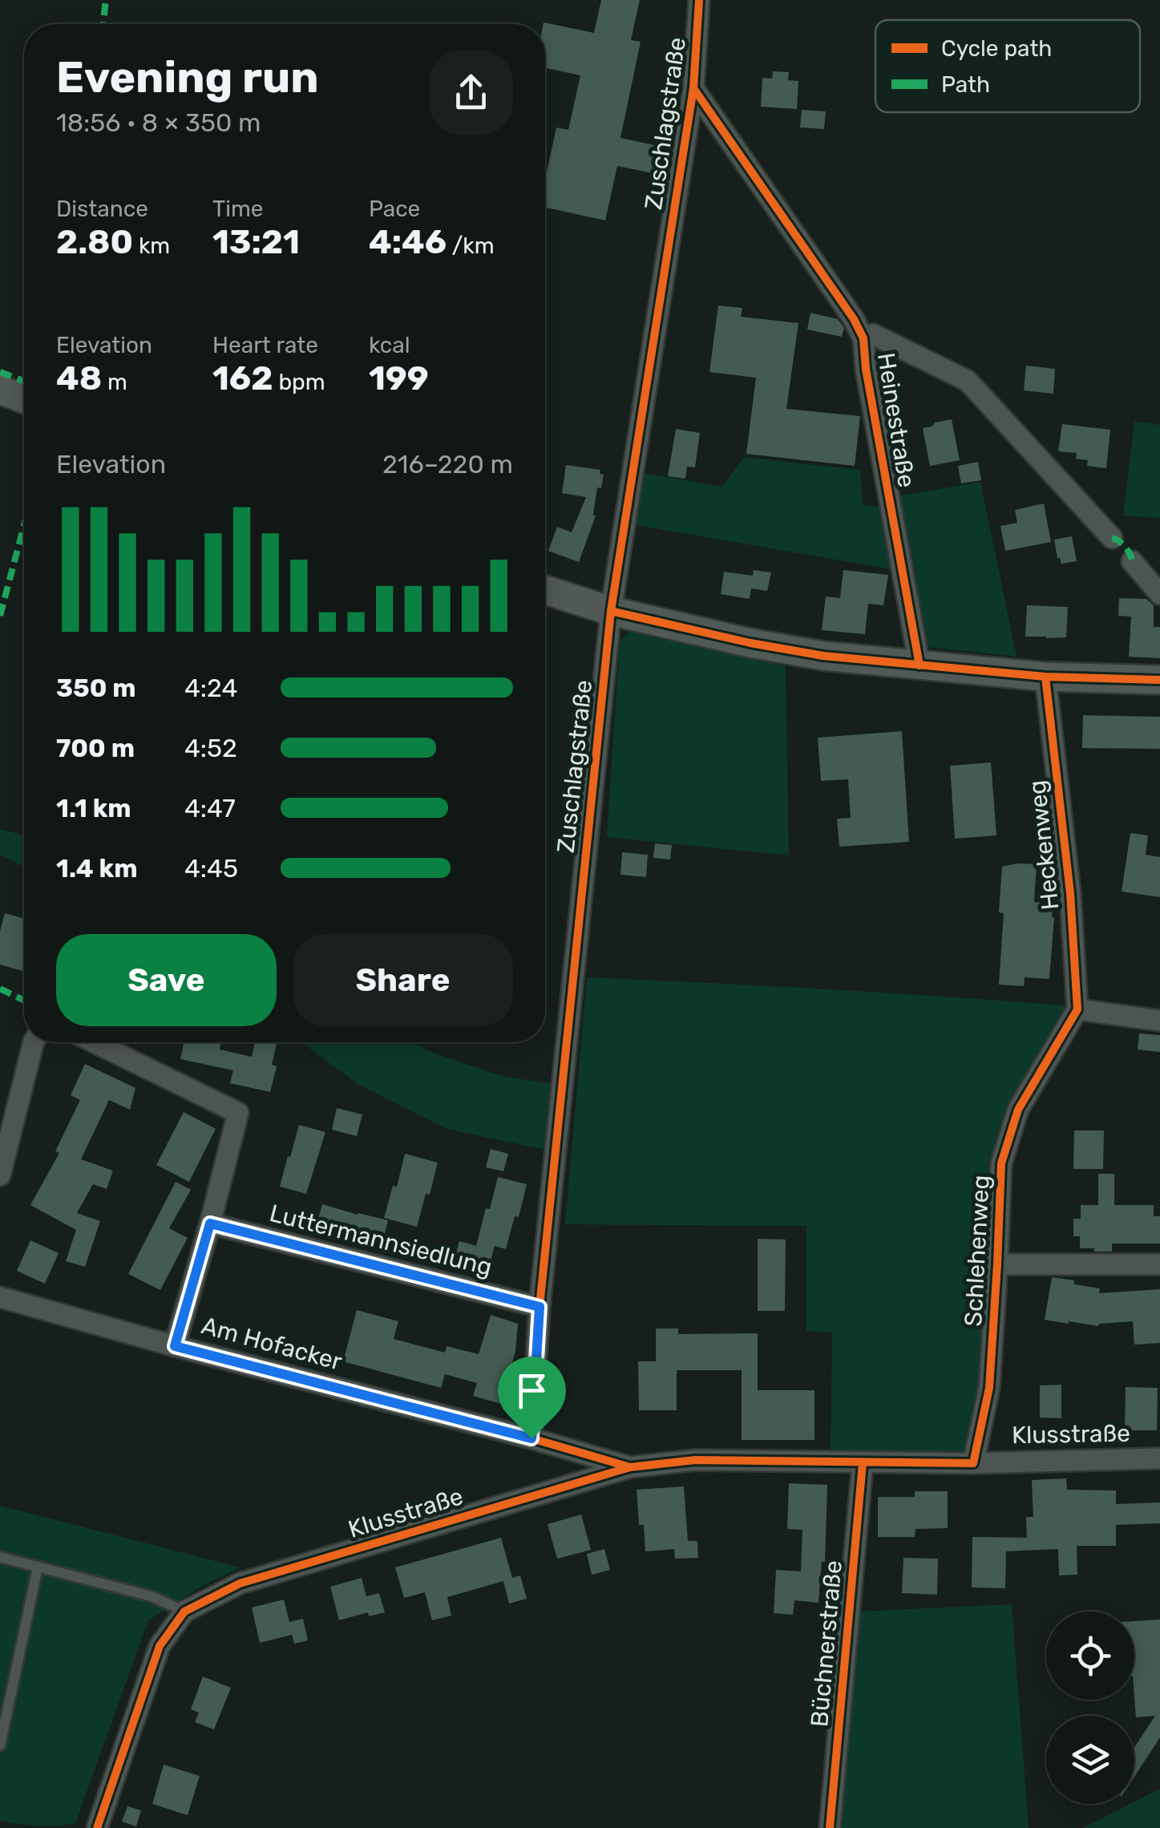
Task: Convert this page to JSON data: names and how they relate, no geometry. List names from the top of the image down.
{
  "streets": {
    "street": [
      "Zuschlagstraße",
      "Heinestraße",
      "Heckenweg",
      "Luttermannsiedlung",
      "Schlehenweg",
      "Am Hofacker",
      "Klusstraße",
      "Büchnerstraße"
    ]
  },
  "crossings": [
    ["Zuschlagstraße", "Heinestraße"],
    ["Zuschlagstraße", "Luttermannsiedlung"],
    ["Zuschlagstraße", "Am Hofacker"],
    ["Heckenweg", "Schlehenweg"],
    ["Schlehenweg", "Klusstraße"],
    ["Klusstraße", "Büchnerstraße"]
  ],
  "legend": ["Cycle path", "Path"],
  "page": {
    "heading": ["Evening run", "18:56 · 8 × 350 m"],
    "stats": [
      ["Distance", "2.80 km"],
      ["Time", "13:21"],
      ["Pace", "4:46 /km"],
      ["Elevation", "48 m"],
      ["Heart rate", "162 bpm"],
      ["kcal", "199"]
    ],
    "chart": ["Elevation", "216–220 m"],
    "list": [
      {
        "name": "350 m",
        "note": "4:24"
      },
      {
        "name": "700 m",
        "note": "4:52"
      },
      {
        "name": "1.1 km",
        "note": "4:47"
      },
      {
        "name": "1.4 km",
        "note": "4:45"
      }
    ],
    "buttons": ["Save", "Share"]
  }
}
